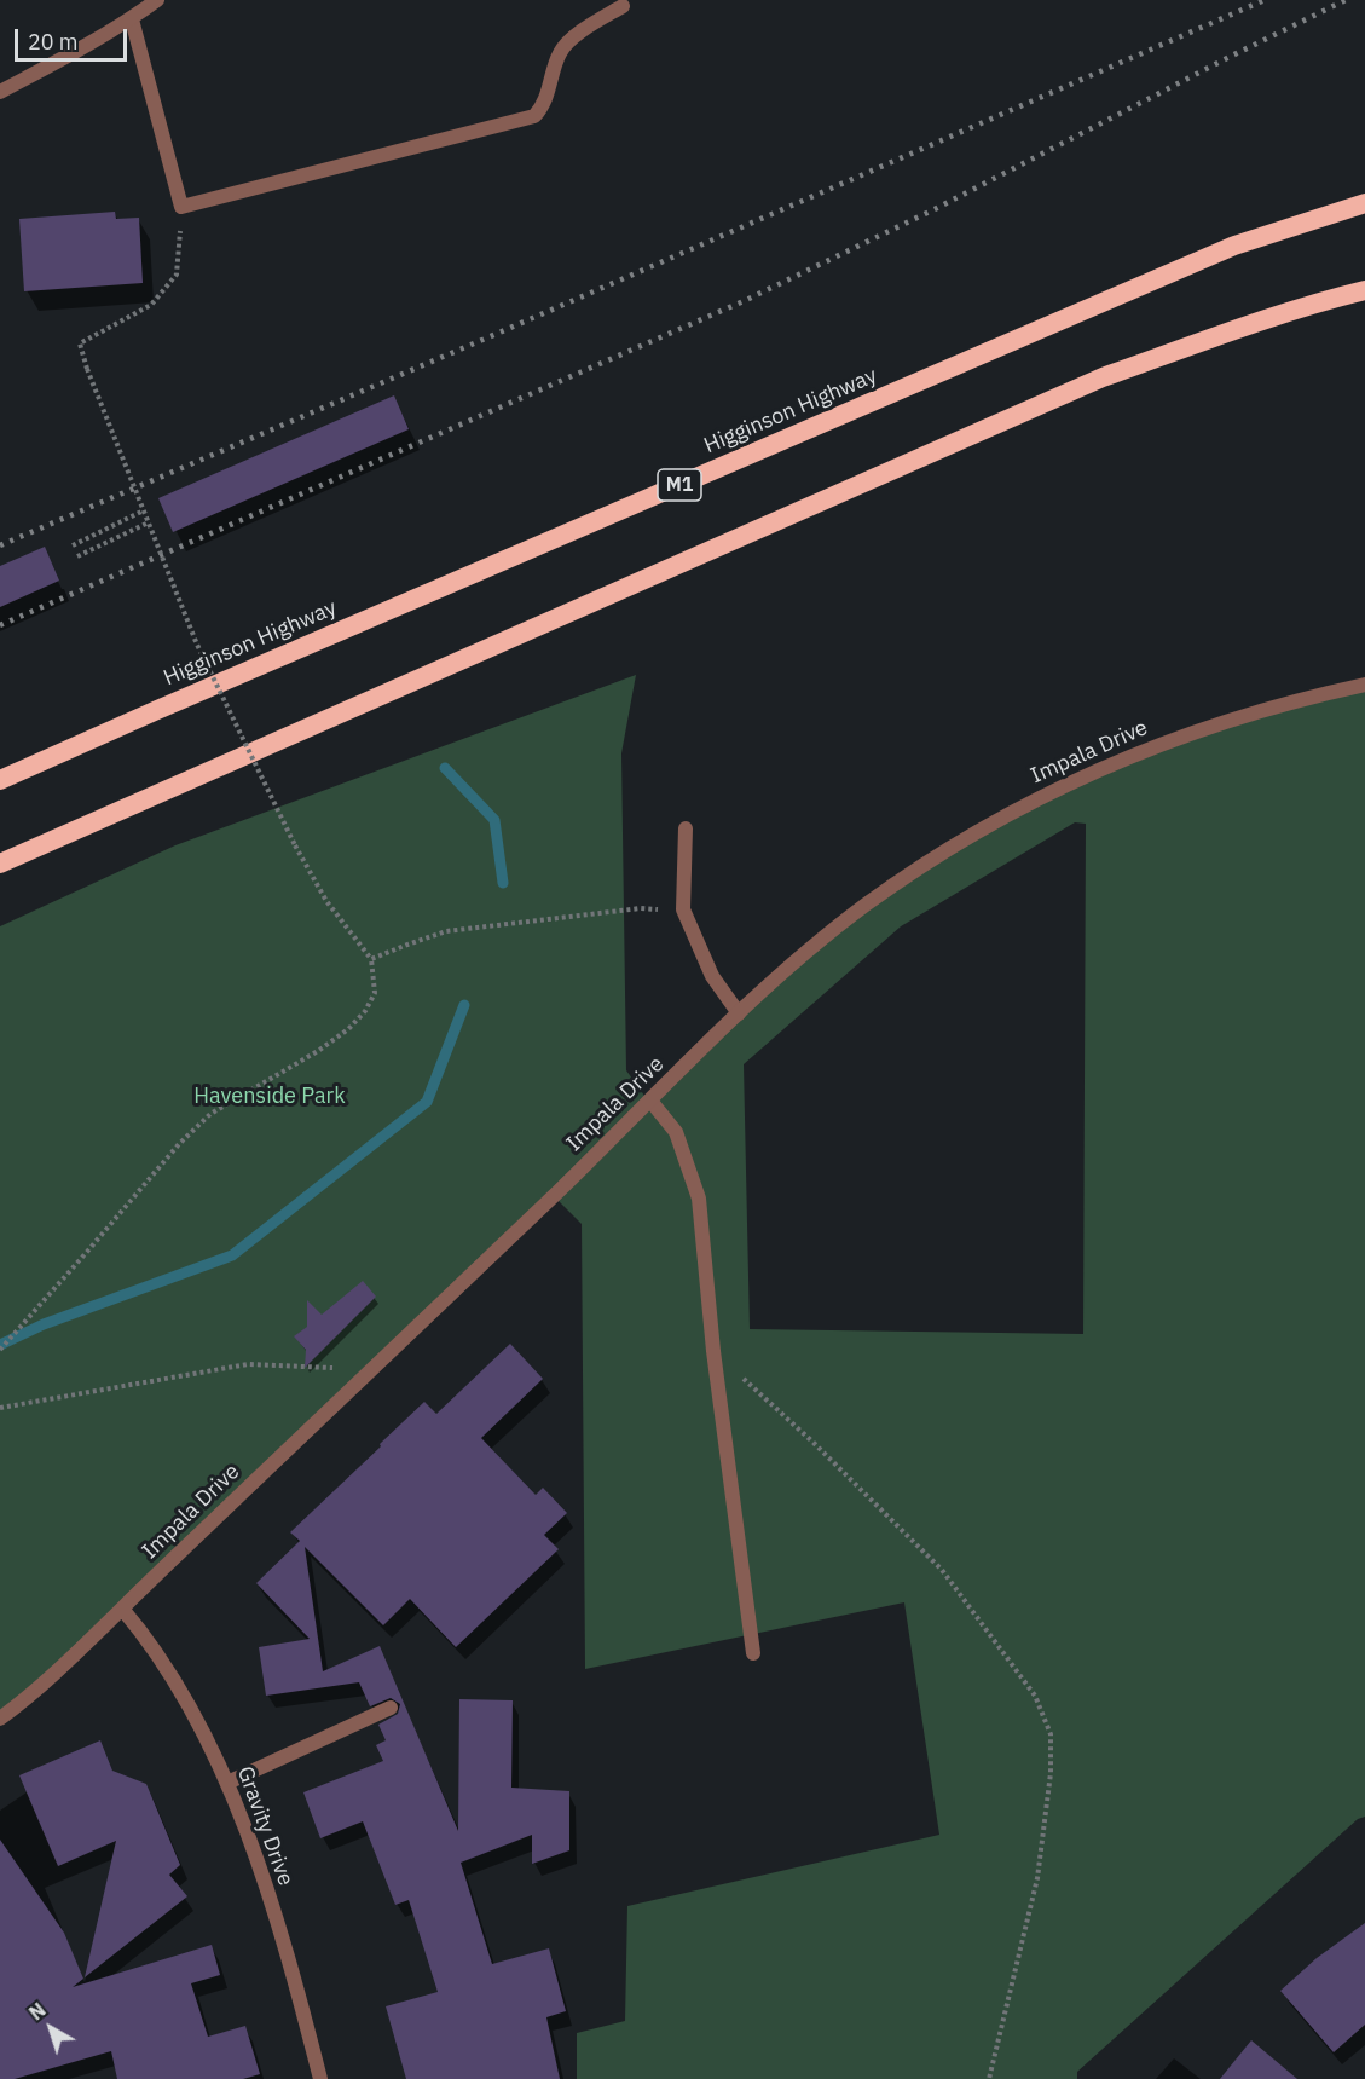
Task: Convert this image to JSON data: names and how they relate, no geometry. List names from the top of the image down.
{
  "streets": {
    "highway": ["Higginson Highway", "M1"],
    "street": ["Impala Drive", "Gravity Drive"]
  },
  "crossings": [
    ["Impala Drive", "Gravity Drive"]
  ],
  "parks": ["Havenside Park"],
  "scale_bar": "20 m",
  "north": "top left"
}
